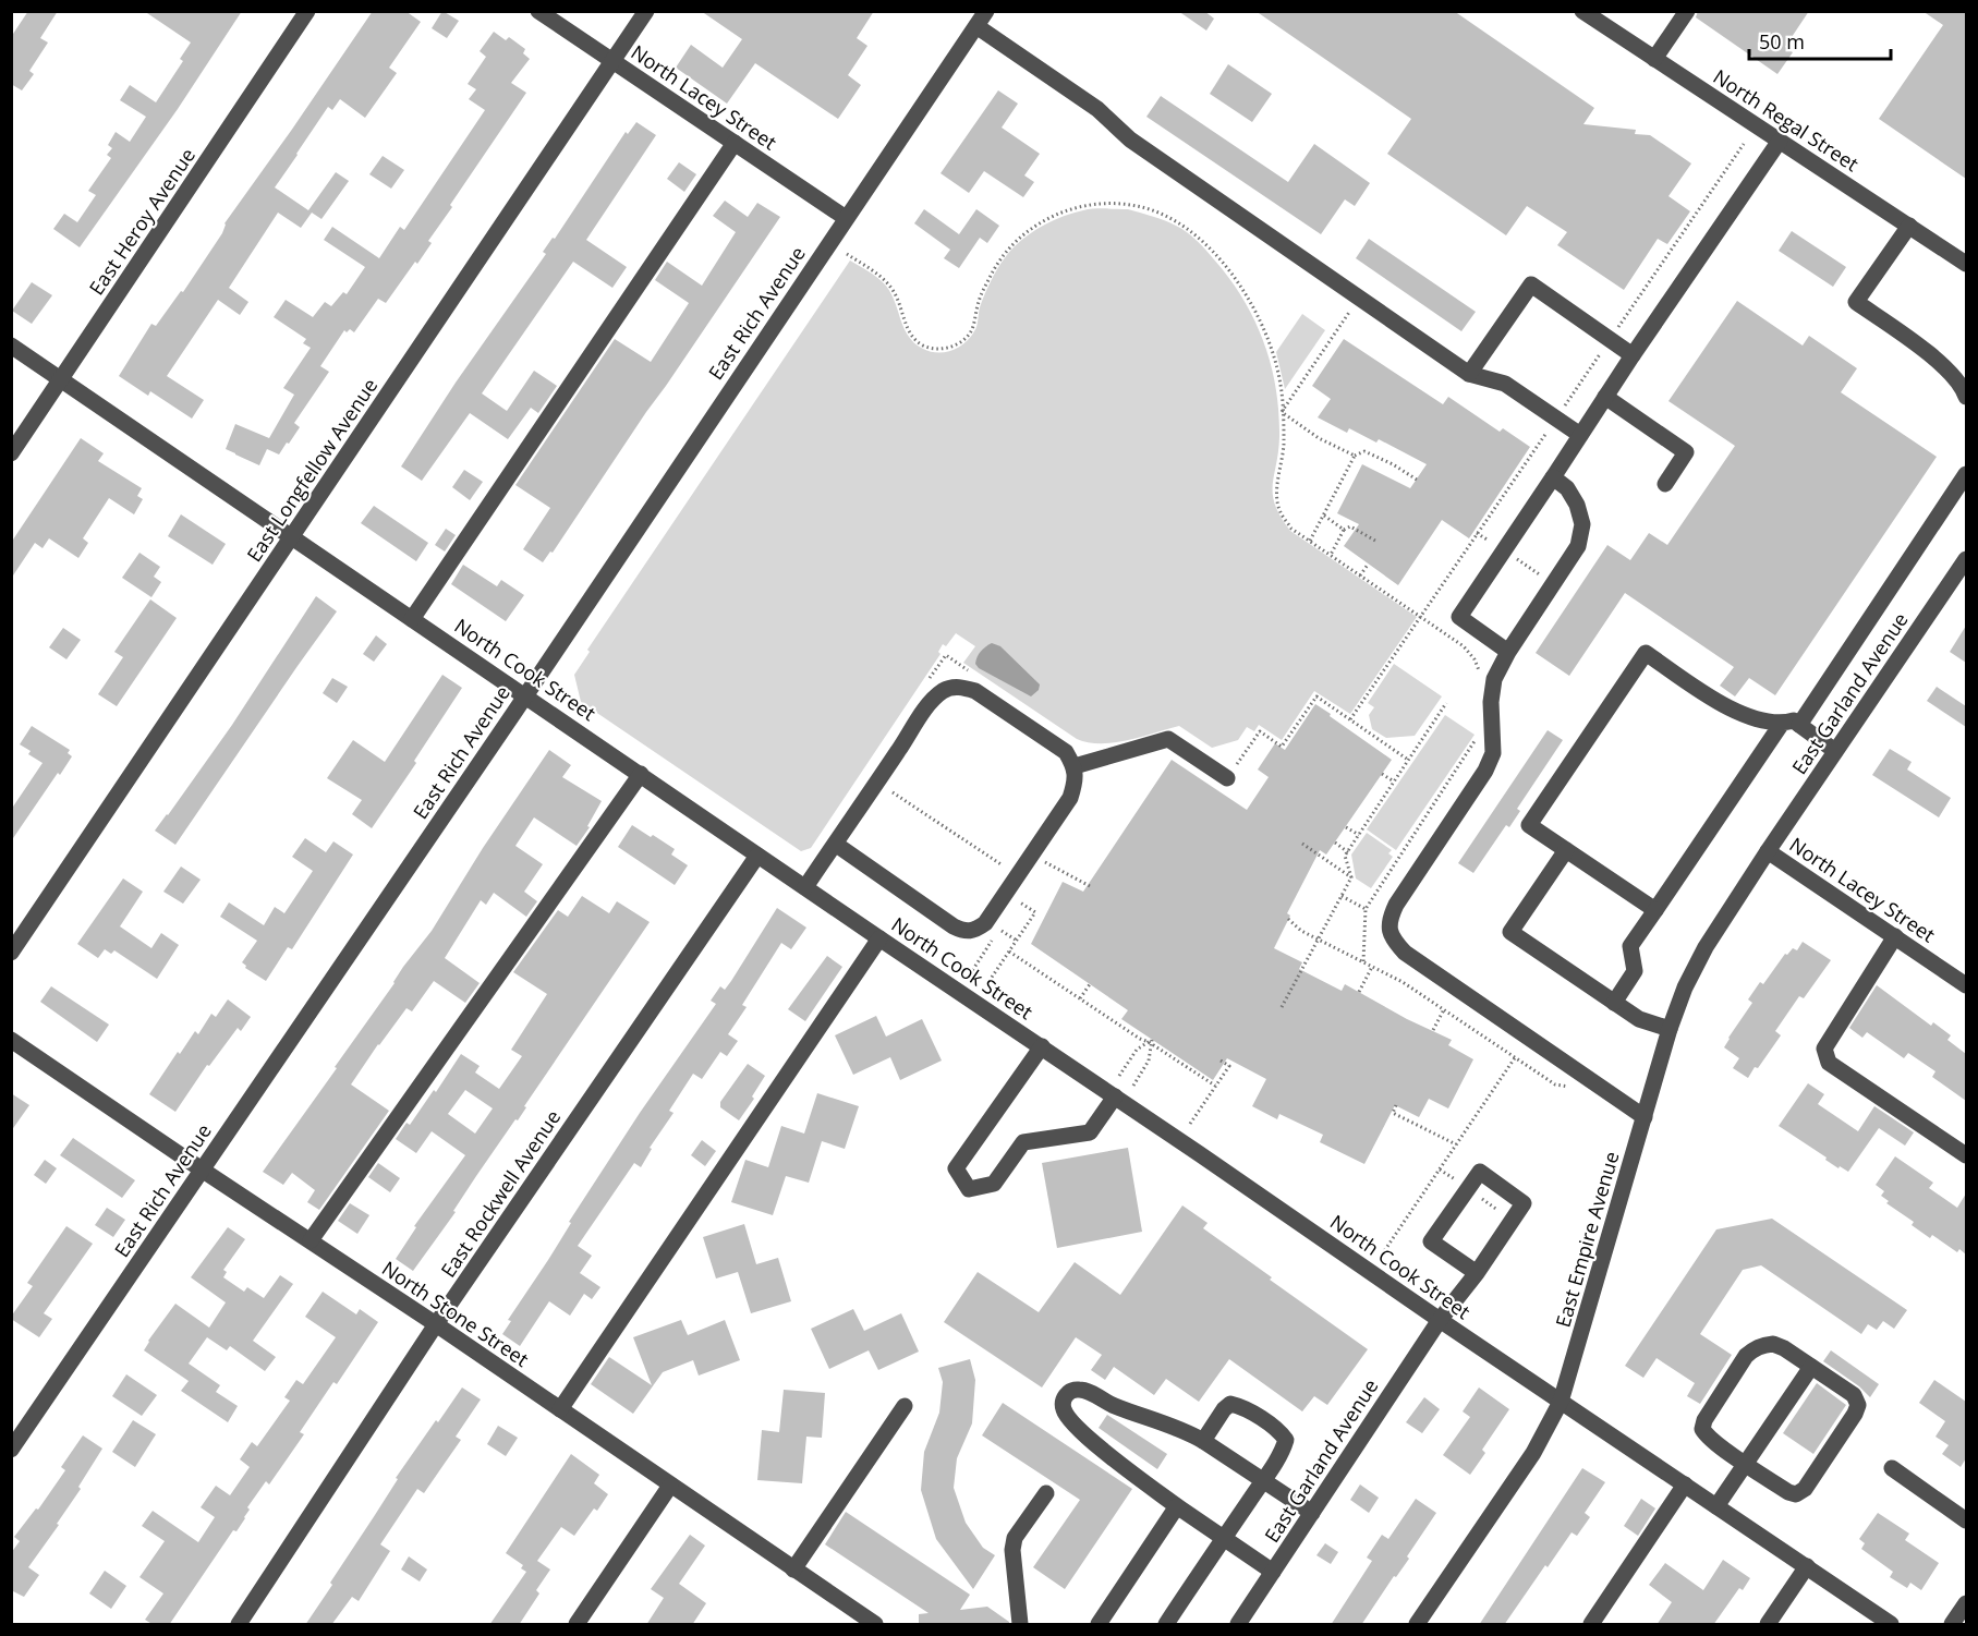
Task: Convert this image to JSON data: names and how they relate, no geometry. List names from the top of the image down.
{
  "streets": {
    "street": [
      "North Lacey Street",
      "North Regal Street",
      "East Heroy Avenue",
      "East Rich Avenue",
      "East Longfellow Avenue",
      "North Cook Street",
      "East Garland Avenue",
      "East Rockwell Avenue",
      "East Empire Avenue",
      "North Stone Street"
    ]
  },
  "crossings": [
    ["North Lacey Street", "East Rich Avenue"],
    ["North Lacey Street", "East Longfellow Avenue"],
    ["North Lacey Street", "East Garland Avenue"],
    ["North Lacey Street", "East Empire Avenue"],
    ["East Heroy Avenue", "North Cook Street"],
    ["East Rich Avenue", "North Cook Street"],
    ["East Rich Avenue", "North Stone Street"],
    ["East Longfellow Avenue", "North Cook Street"],
    ["North Cook Street", "East Garland Avenue"],
    ["North Cook Street", "East Rockwell Avenue"],
    ["North Cook Street", "East Empire Avenue"],
    ["East Garland Avenue", "East Empire Avenue"],
    ["East Rockwell Avenue", "North Stone Street"]
  ],
  "scale_bar": "50 m"
}
